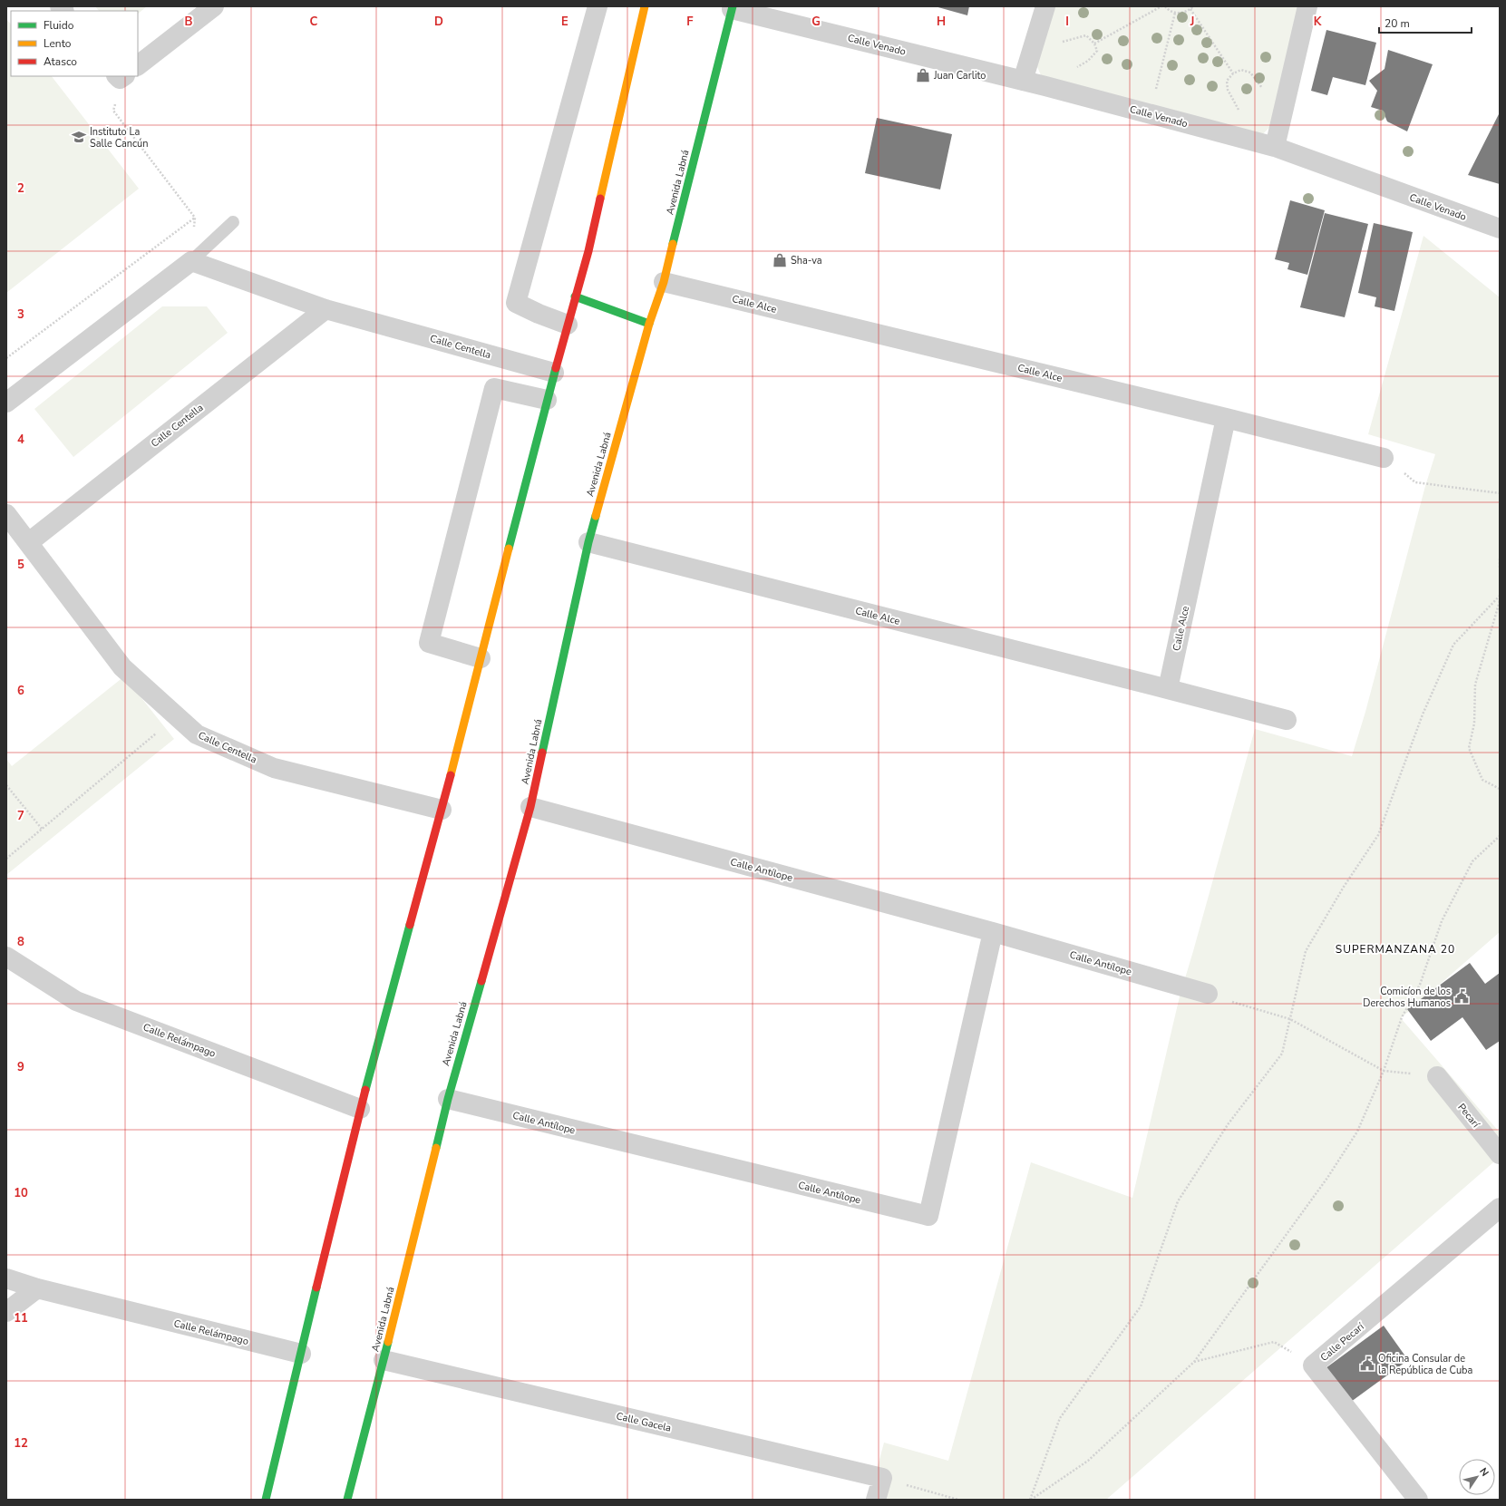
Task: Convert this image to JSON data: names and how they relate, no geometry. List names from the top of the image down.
{
  "streets": {
    "street": [
      "Calle Venado",
      "Avenida Labná",
      "Calle Alce",
      "Calle Centella",
      "Calle Antílope",
      "Calle Relámpago",
      "Pecarí",
      "Calle Pecarí",
      "Calle Gacela"
    ]
  },
  "crossings": [
    ["Calle Venado", "Avenida Labná"],
    ["Avenida Labná", "Calle Alce"],
    ["Avenida Labná", "Calle Antílope"],
    ["Avenida Labná", "Calle Gacela"]
  ],
  "districts": ["SUPERMANZANA 20"],
  "places": {
    "shop": ["Juan Carlito", "Sha-va"],
    "school or university": ["Instituto La Salle Cancún"],
    "public building": ["Comicíon de los Derechos Humanos", "Oficina Consular de la República de Cuba"]
  },
  "legend": ["Fluido", "Lento", "Atasco"],
  "scale_bar": "20 m",
  "north": "top right",
  "grid": {
    "columns": [
      "B",
      "C",
      "D",
      "E",
      "F",
      "G",
      "H",
      "I",
      "J",
      "K"
    ],
    "rows": [
      "2",
      "3",
      "4",
      "5",
      "6",
      "7",
      "8",
      "9",
      "10",
      "11",
      "12"
    ]
  }
}
